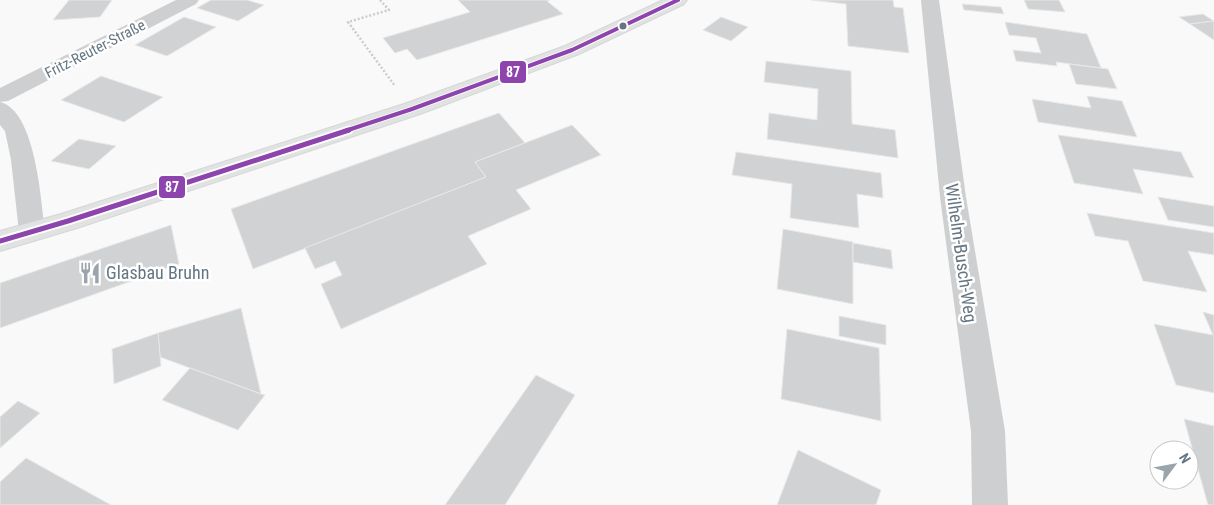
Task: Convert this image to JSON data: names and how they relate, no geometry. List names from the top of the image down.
{
  "streets": {
    "street": ["Fritz-Reuter-Straße", "Wilhelm-Busch-Weg"]
  },
  "places": {
    "restaurant": ["Glasbau Bruhn"]
  },
  "lines": ["transit line 87"],
  "north": "top right"
}
